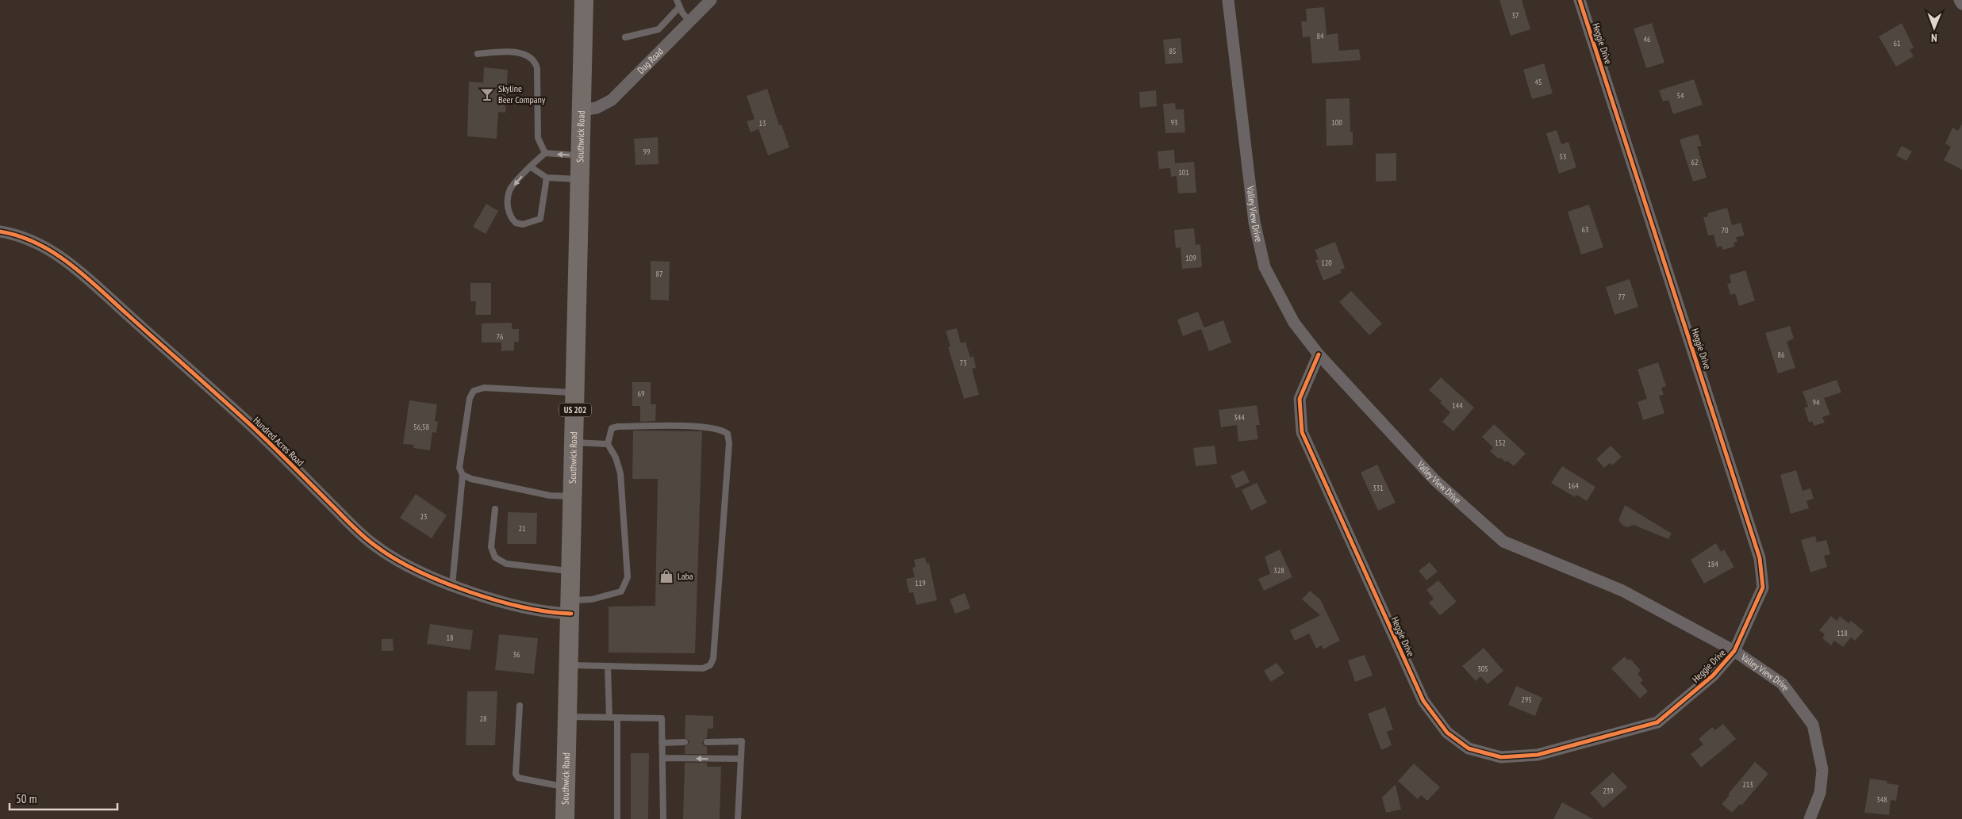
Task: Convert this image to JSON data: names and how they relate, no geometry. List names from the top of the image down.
{
  "streets": {
    "highway": ["Southwick Road", "US 202"],
    "street": [
      "Heggie Drive",
      "Dug Road",
      "Valley View Drive",
      "Hundred Acres Road"
    ]
  },
  "crossings": [
    ["Heggie Drive", "Valley View Drive"],
    ["Dug Road", "Southwick Road"],
    ["Southwick Road", "Hundred Acres Road"]
  ],
  "places": {
    "bar": ["Skyline Beer Company"],
    "shop": ["Laba"]
  },
  "house_numbers": [
    "37",
    "84",
    "46",
    "61",
    "85",
    "45",
    "54",
    "93",
    "100",
    "13",
    "99",
    "53",
    "62",
    "101",
    "63",
    "70",
    "109",
    "120",
    "87",
    "77",
    "76",
    "86",
    "73",
    "69",
    "94",
    "144",
    "344",
    "56;58",
    "152",
    "164",
    "331",
    "23",
    "21",
    "184",
    "328",
    "119",
    "118",
    "18",
    "36",
    "305",
    "295",
    "28",
    "213",
    "239",
    "348"
  ],
  "scale_bar": "50 m",
  "north": "bottom"
}
